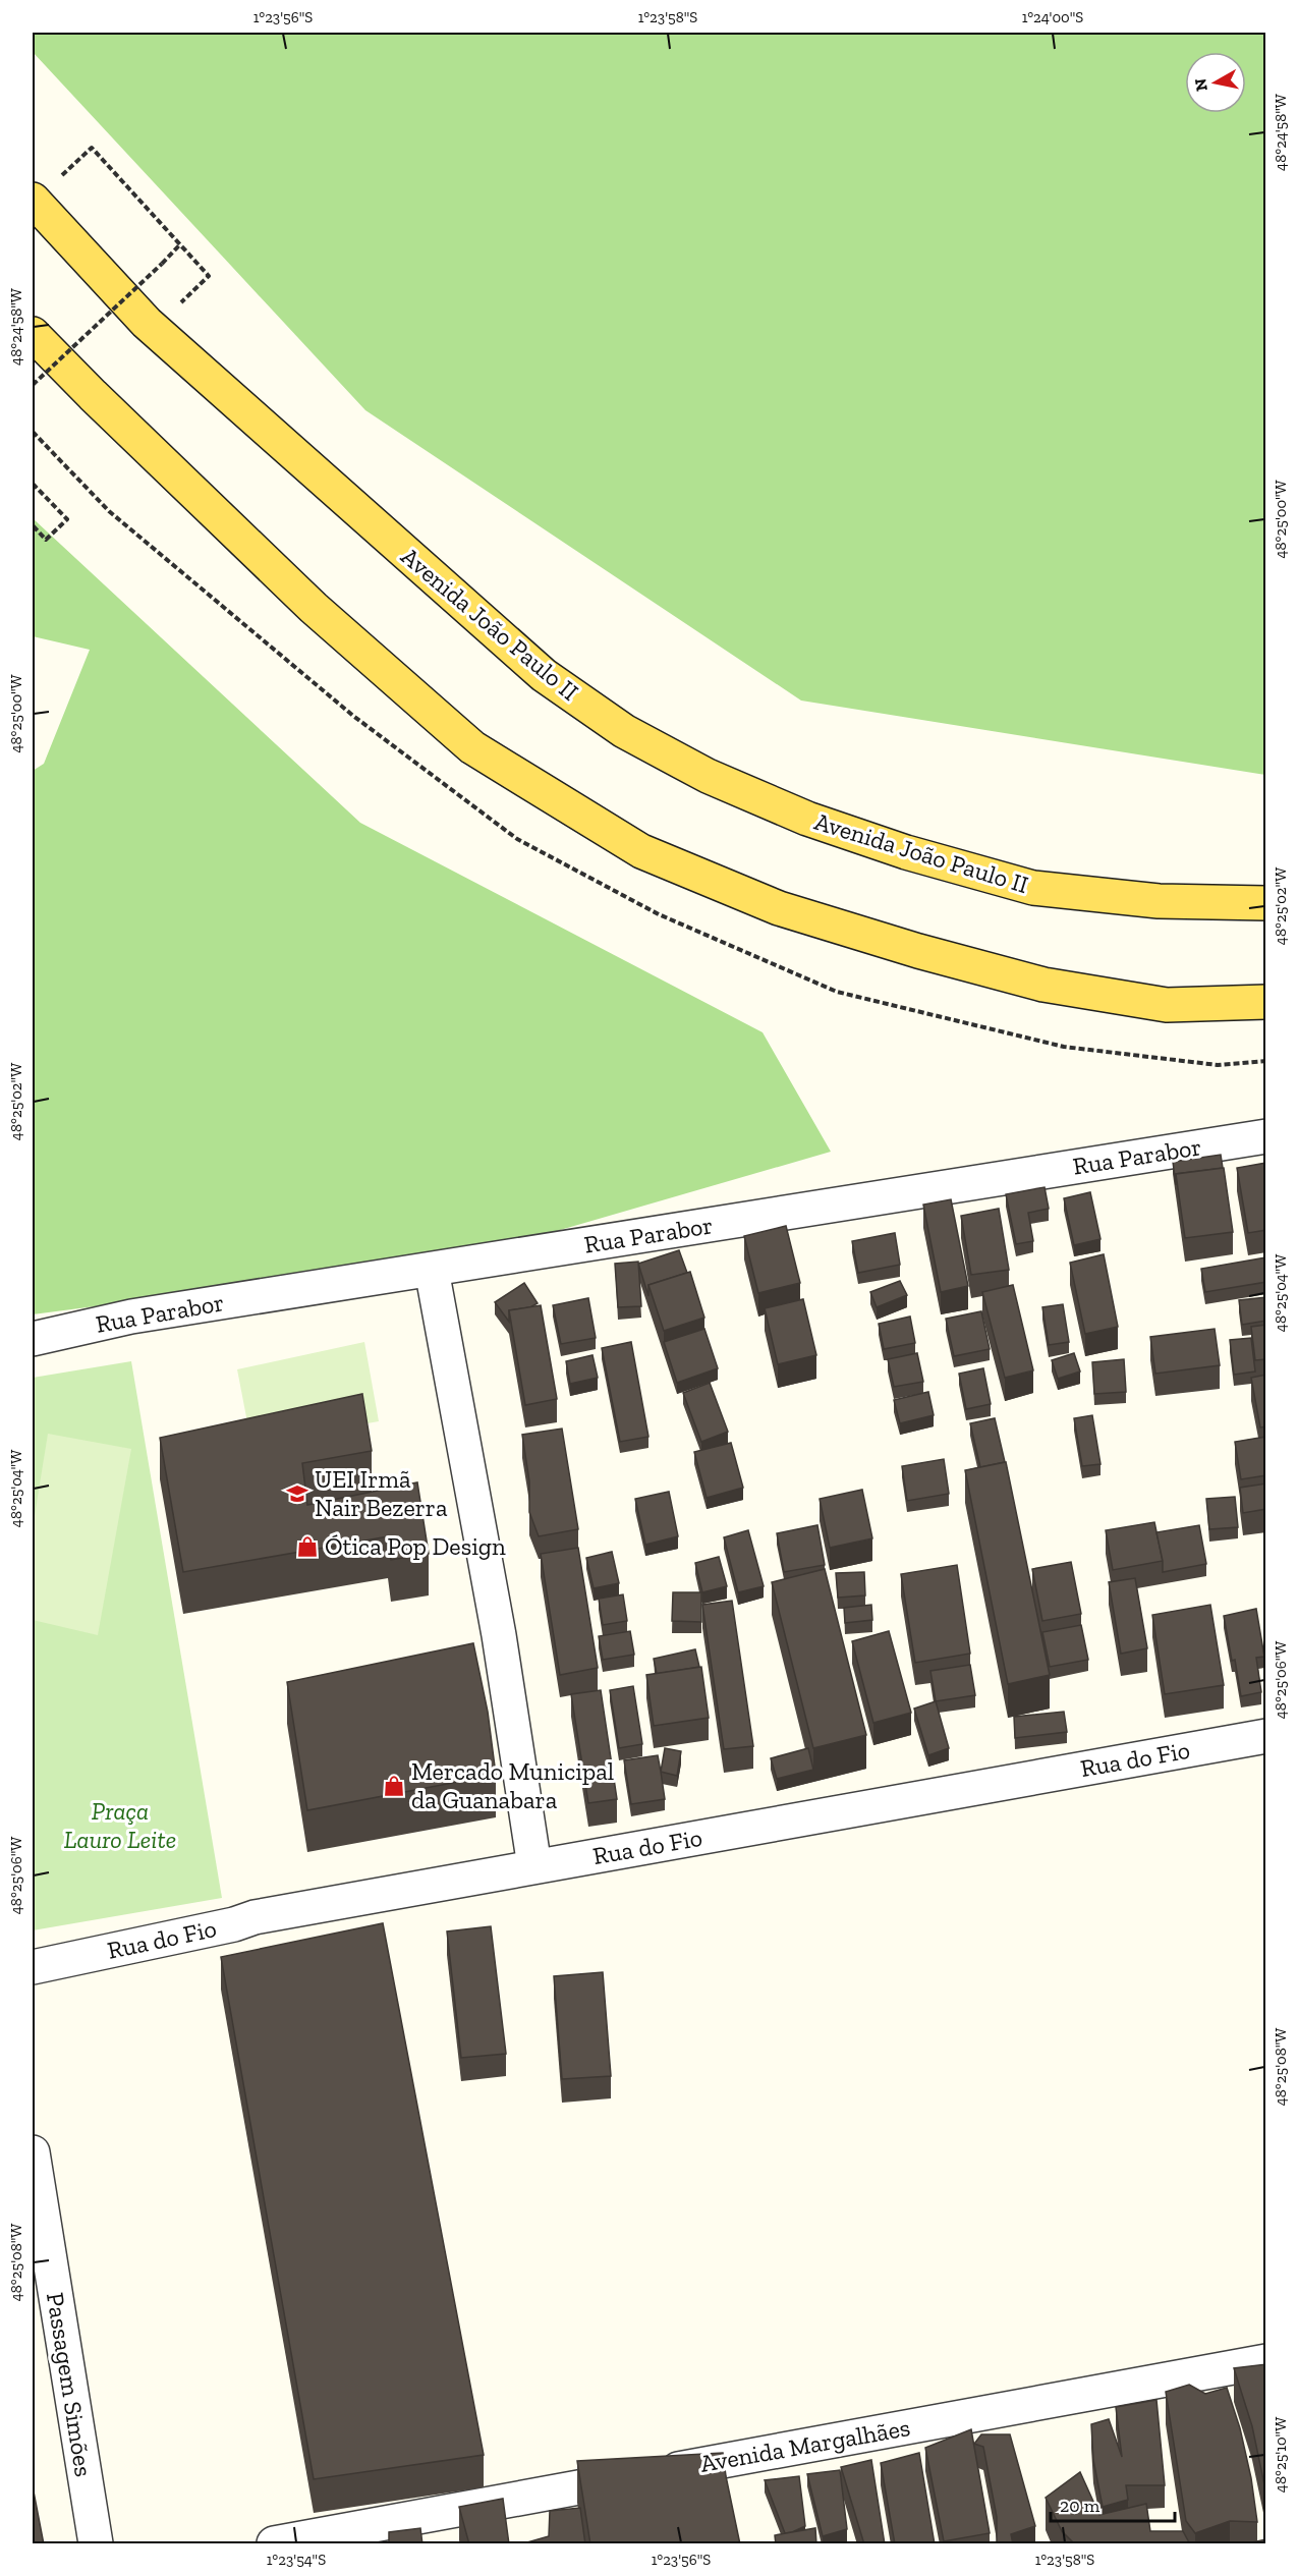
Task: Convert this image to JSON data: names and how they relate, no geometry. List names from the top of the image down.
{
  "streets": {
    "main road": ["Avenida João Paulo II"],
    "street": [
      "Rua Parabor",
      "Rua do Fio",
      "Passagem Simões",
      "Avenida Margalhães"
    ]
  },
  "parks": ["Praça Lauro Leite"],
  "places": {
    "school or university": ["UEI Irmã Nair Bezerra"],
    "shop": ["Ótica Pop Design", "Mercado Municipal da Guanabara"]
  },
  "scale_bar": "20 m",
  "north": "left",
  "coordinates": [
    "1°23'56\"S",
    "1°23'58\"S",
    "1°24'00\"S",
    "48°24'58\"W",
    "48°25'00\"W",
    "48°25'02\"W",
    "48°25'04\"W",
    "48°25'06\"W",
    "48°25'08\"W",
    "48°25'10\"W",
    "1°23'54\"S"
  ]
}
